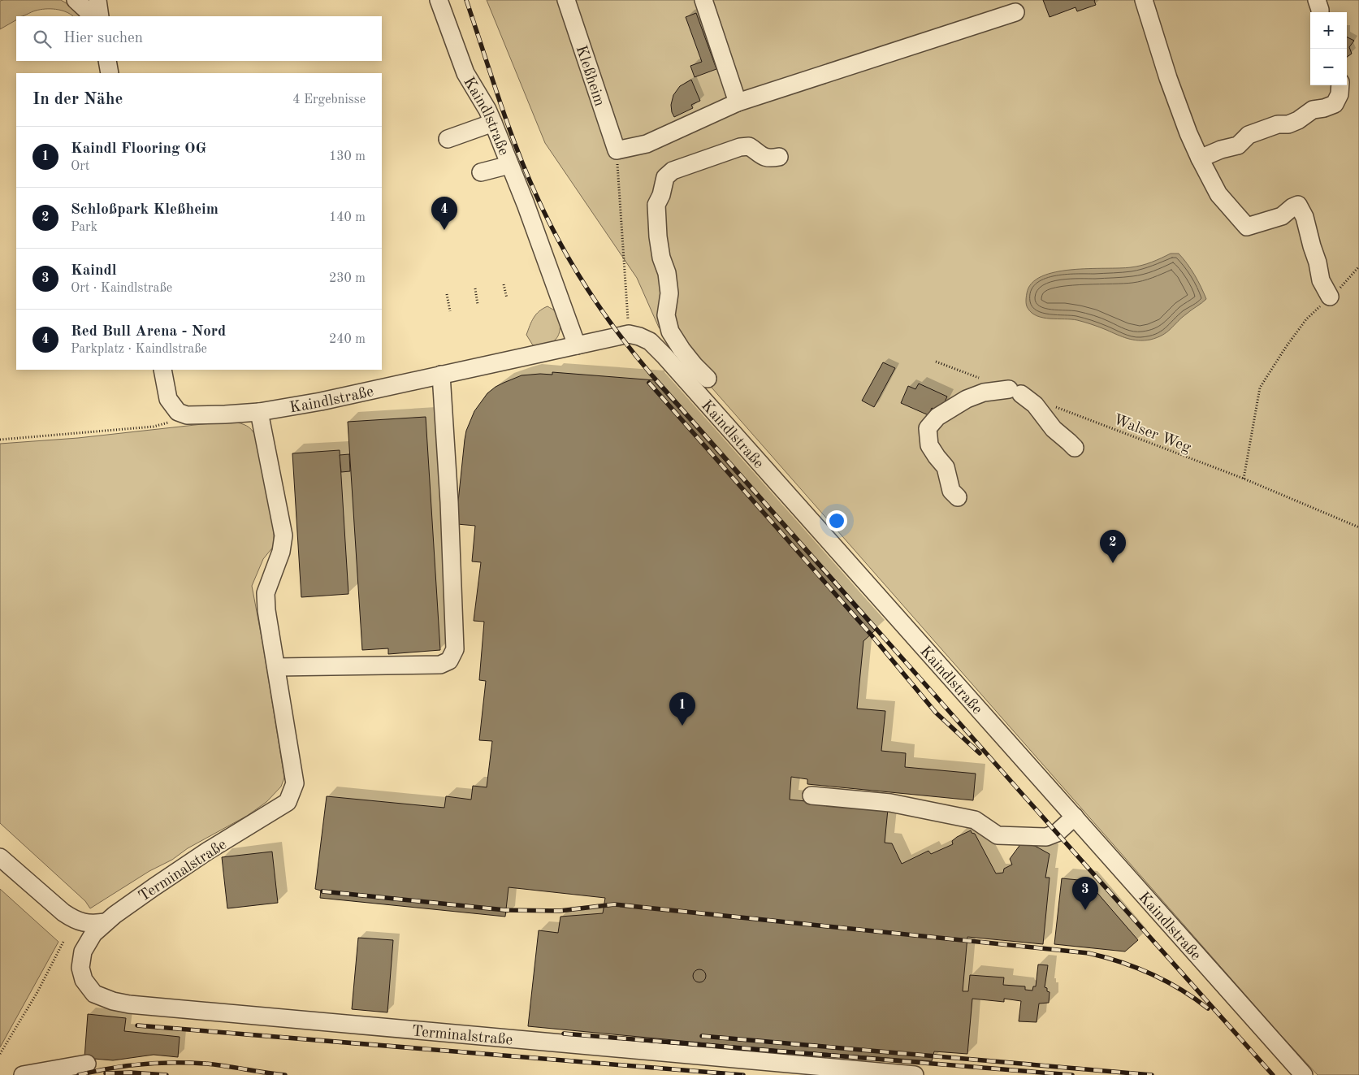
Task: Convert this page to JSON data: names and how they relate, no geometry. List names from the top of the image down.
{
  "streets": {
    "street": ["Kleßheim", "Kaindlstraße", "Terminalstraße"],
    "path": ["Walser Weg"]
  },
  "crossings": [
    ["Kaindlstraße", "Terminalstraße"]
  ],
  "page": {
    "map_buttons": ["+", "−"],
    "search": "Hier suchen",
    "heading": ["In der Nähe", "4 Ergebnisse"],
    "list": [
      {
        "mark": "1",
        "name": "Kaindl Flooring OG",
        "note": "Ort",
        "value": "130 m"
      },
      {
        "mark": "2",
        "name": "Schloßpark Kleßheim",
        "note": "Park",
        "value": "140 m"
      },
      {
        "mark": "3",
        "name": "Kaindl",
        "note": "Ort · Kaindlstraße",
        "value": "230 m"
      },
      {
        "mark": "4",
        "name": "Red Bull Arena - Nord",
        "note": "Parkplatz · Kaindlstraße",
        "value": "240 m"
      }
    ],
    "pins": [
      "4",
      "2",
      "1",
      "3"
    ]
  }
}
